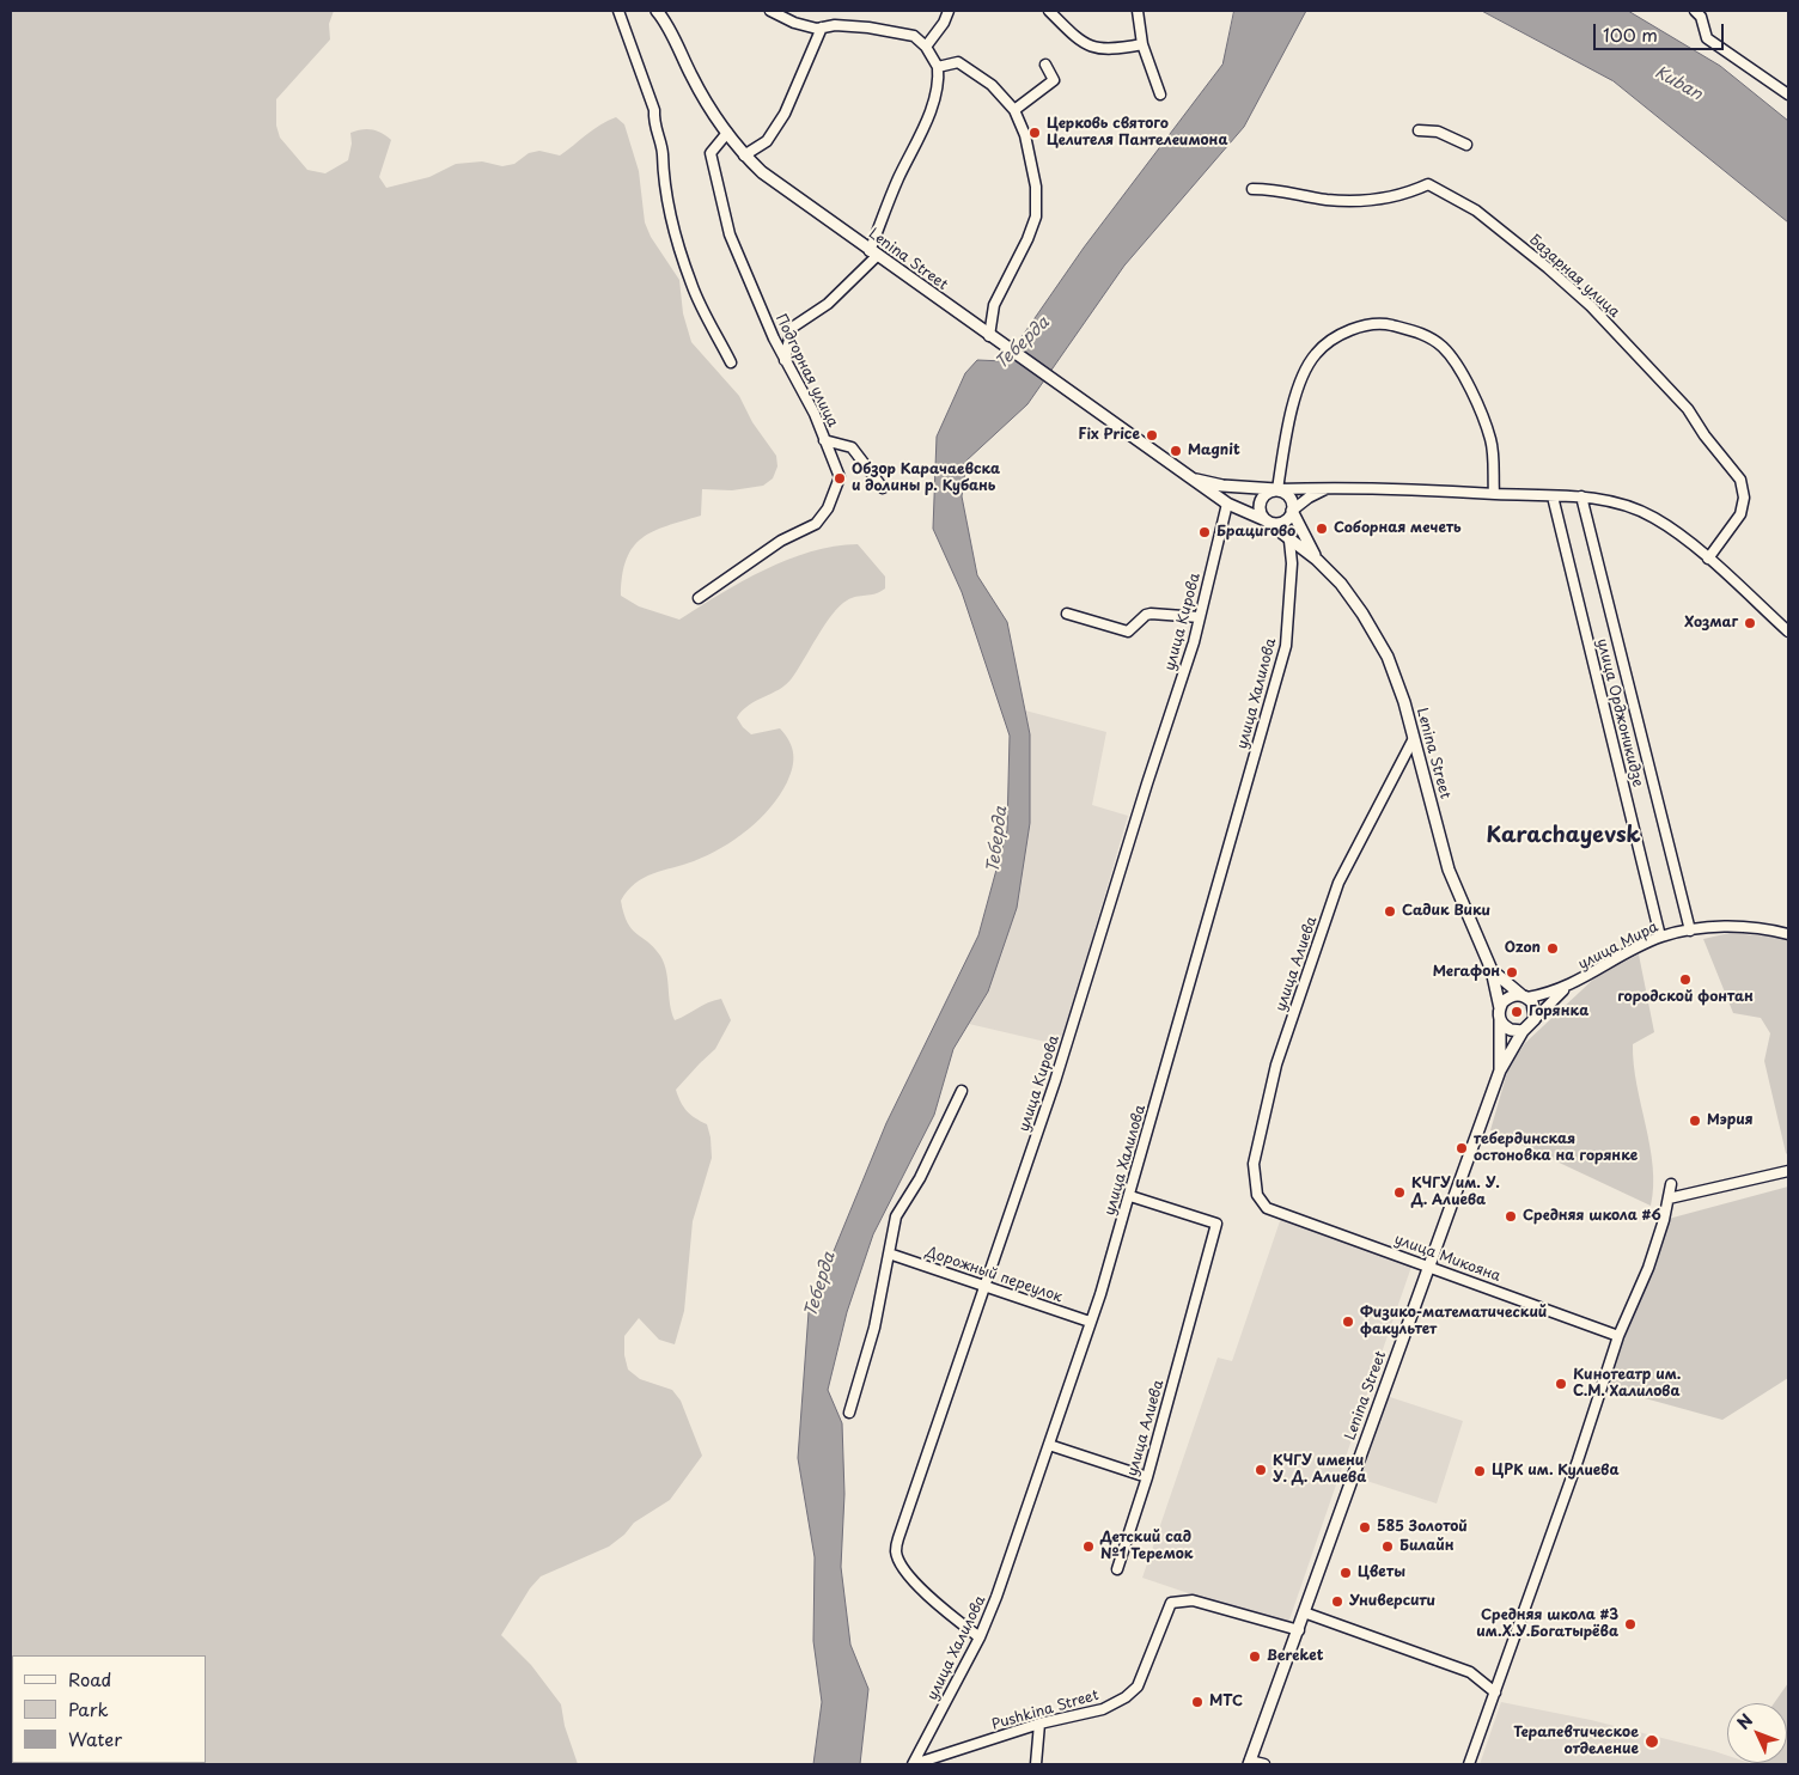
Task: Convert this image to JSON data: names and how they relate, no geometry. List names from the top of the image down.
{
  "streets": {
    "main road": ["Lenina Street"],
    "street": [
      "Базарная улица",
      "Подгорная улица",
      "улица Кирова",
      "улица Халилова",
      "улица Орджоникидзе",
      "улица Мира",
      "улица Алиева",
      "улица Микояна",
      "Дорожный переулок",
      "Pushkina Street"
    ]
  },
  "crossings": [
    ["Lenina Street", "Подгорная улица"],
    ["Lenina Street", "улица Кирова"],
    ["Lenina Street", "улица Халилова"],
    ["Lenina Street", "улица Мира"],
    ["Lenina Street", "улица Алиева"],
    ["Lenina Street", "улица Микояна"],
    ["Lenina Street", "Pushkina Street"],
    ["улица Кирова", "улица Халилова"],
    ["улица Кирова", "Дорожный переулок"],
    ["улица Халилова", "улица Алиева"],
    ["улица Халилова", "Дорожный переулок"],
    ["улица Халилова", "Pushkina Street"],
    ["улица Орджоникидзе", "улица Мира"],
    ["улица Алиева", "улица Микояна"]
  ],
  "districts": ["Karachayevsk"],
  "water": ["Kuban", "Теберда"],
  "places": [
    "Церковь святого Целителя Пантелеимона",
    "Fix Price",
    "Magnit",
    "Обзор Карачаевска и долины р. Кубань",
    "Соборная мечеть",
    "Брацигово",
    "Хозмаг",
    "Садик Вики",
    "Ozon",
    "Мегафон",
    "городской фонтан",
    "Горянка",
    "Мэрия",
    "тебердинская остоновка на горянке",
    "КЧГУ им. У. Д. Алиева",
    "Средняя школа #6",
    "Физико-математический факультет",
    "Кинотеатр им. С.М. Халилова",
    "КЧГУ имени У. Д. Алиева",
    "ЦРК им. Кулиева",
    "585 Золотой",
    "Детский сад №1 Теремок",
    "Билайн",
    "Цветы",
    "Университи",
    "Средняя школа #3 им.Х.У.Богатырёва",
    "Bereket",
    "МТС",
    "Терапевтическое отделение"
  ],
  "legend": ["Road", "Park", "Water"],
  "scale_bar": "100 m",
  "north": "top left"
}
